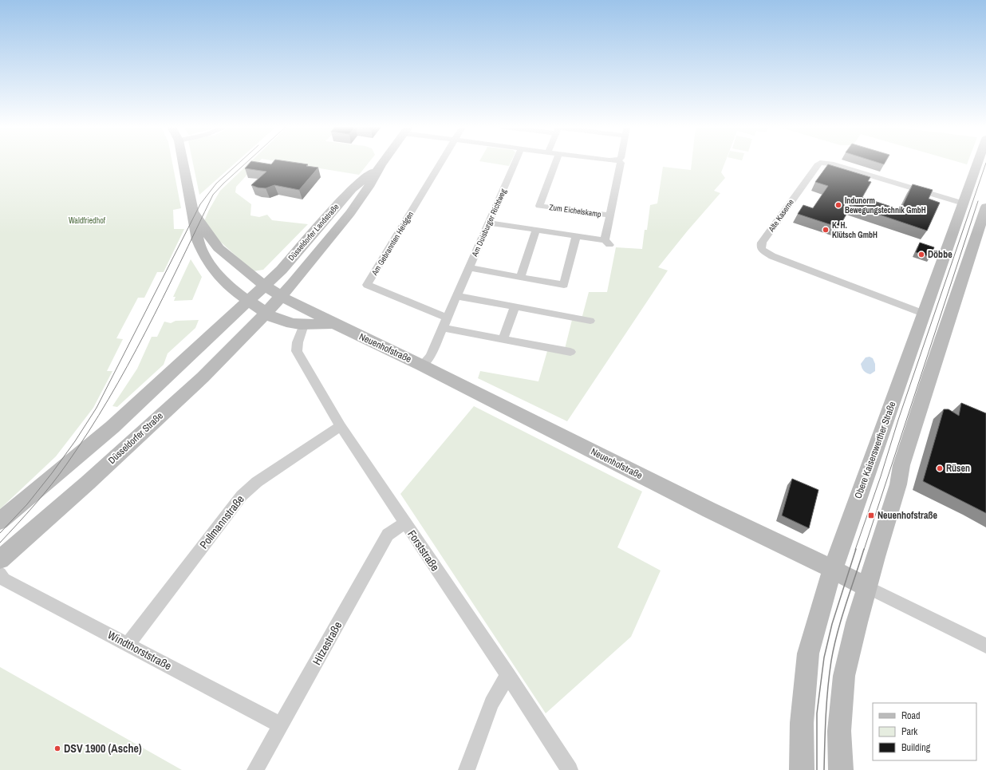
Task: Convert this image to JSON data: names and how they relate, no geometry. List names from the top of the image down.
{
  "streets": {
    "street": [
      "Zum Eichelskamp",
      "Alte Kaserne",
      "Am Duisburger Richtweg",
      "Düsseldorfer Landstraße",
      "Am Gebrannten Heidgen",
      "Neuenhofstraße",
      "Düsseldorfer Straße",
      "Obere Kaiserswerther Straße",
      "Pollmannstraße",
      "Forststraße",
      "Hitzestraße",
      "Windthorststraße"
    ]
  },
  "crossings": [
    ["Zum Eichelskamp", "Am Duisburger Richtweg"],
    ["Alte Kaserne", "Obere Kaiserswerther Straße"],
    ["Am Duisburger Richtweg", "Am Gebrannten Heidgen"],
    ["Am Duisburger Richtweg", "Neuenhofstraße"],
    ["Düsseldorfer Landstraße", "Neuenhofstraße"],
    ["Düsseldorfer Landstraße", "Düsseldorfer Straße"],
    ["Neuenhofstraße", "Düsseldorfer Straße"],
    ["Neuenhofstraße", "Obere Kaiserswerther Straße"],
    ["Neuenhofstraße", "Forststraße"],
    ["Pollmannstraße", "Forststraße"],
    ["Pollmannstraße", "Windthorststraße"],
    ["Forststraße", "Hitzestraße"],
    ["Hitzestraße", "Windthorststraße"]
  ],
  "parks": ["Waldfriedhof"],
  "places": {
    "other": [
      "Indunorm Bewegungstechnik GmbH",
      "K. H. Klütsch GmbH",
      "Döbbe",
      "Rüsen",
      "DSV 1900 (Asche)"
    ],
    "transit": ["Neuenhofstraße"]
  },
  "legend": ["Road", "Park", "Building"]
}
